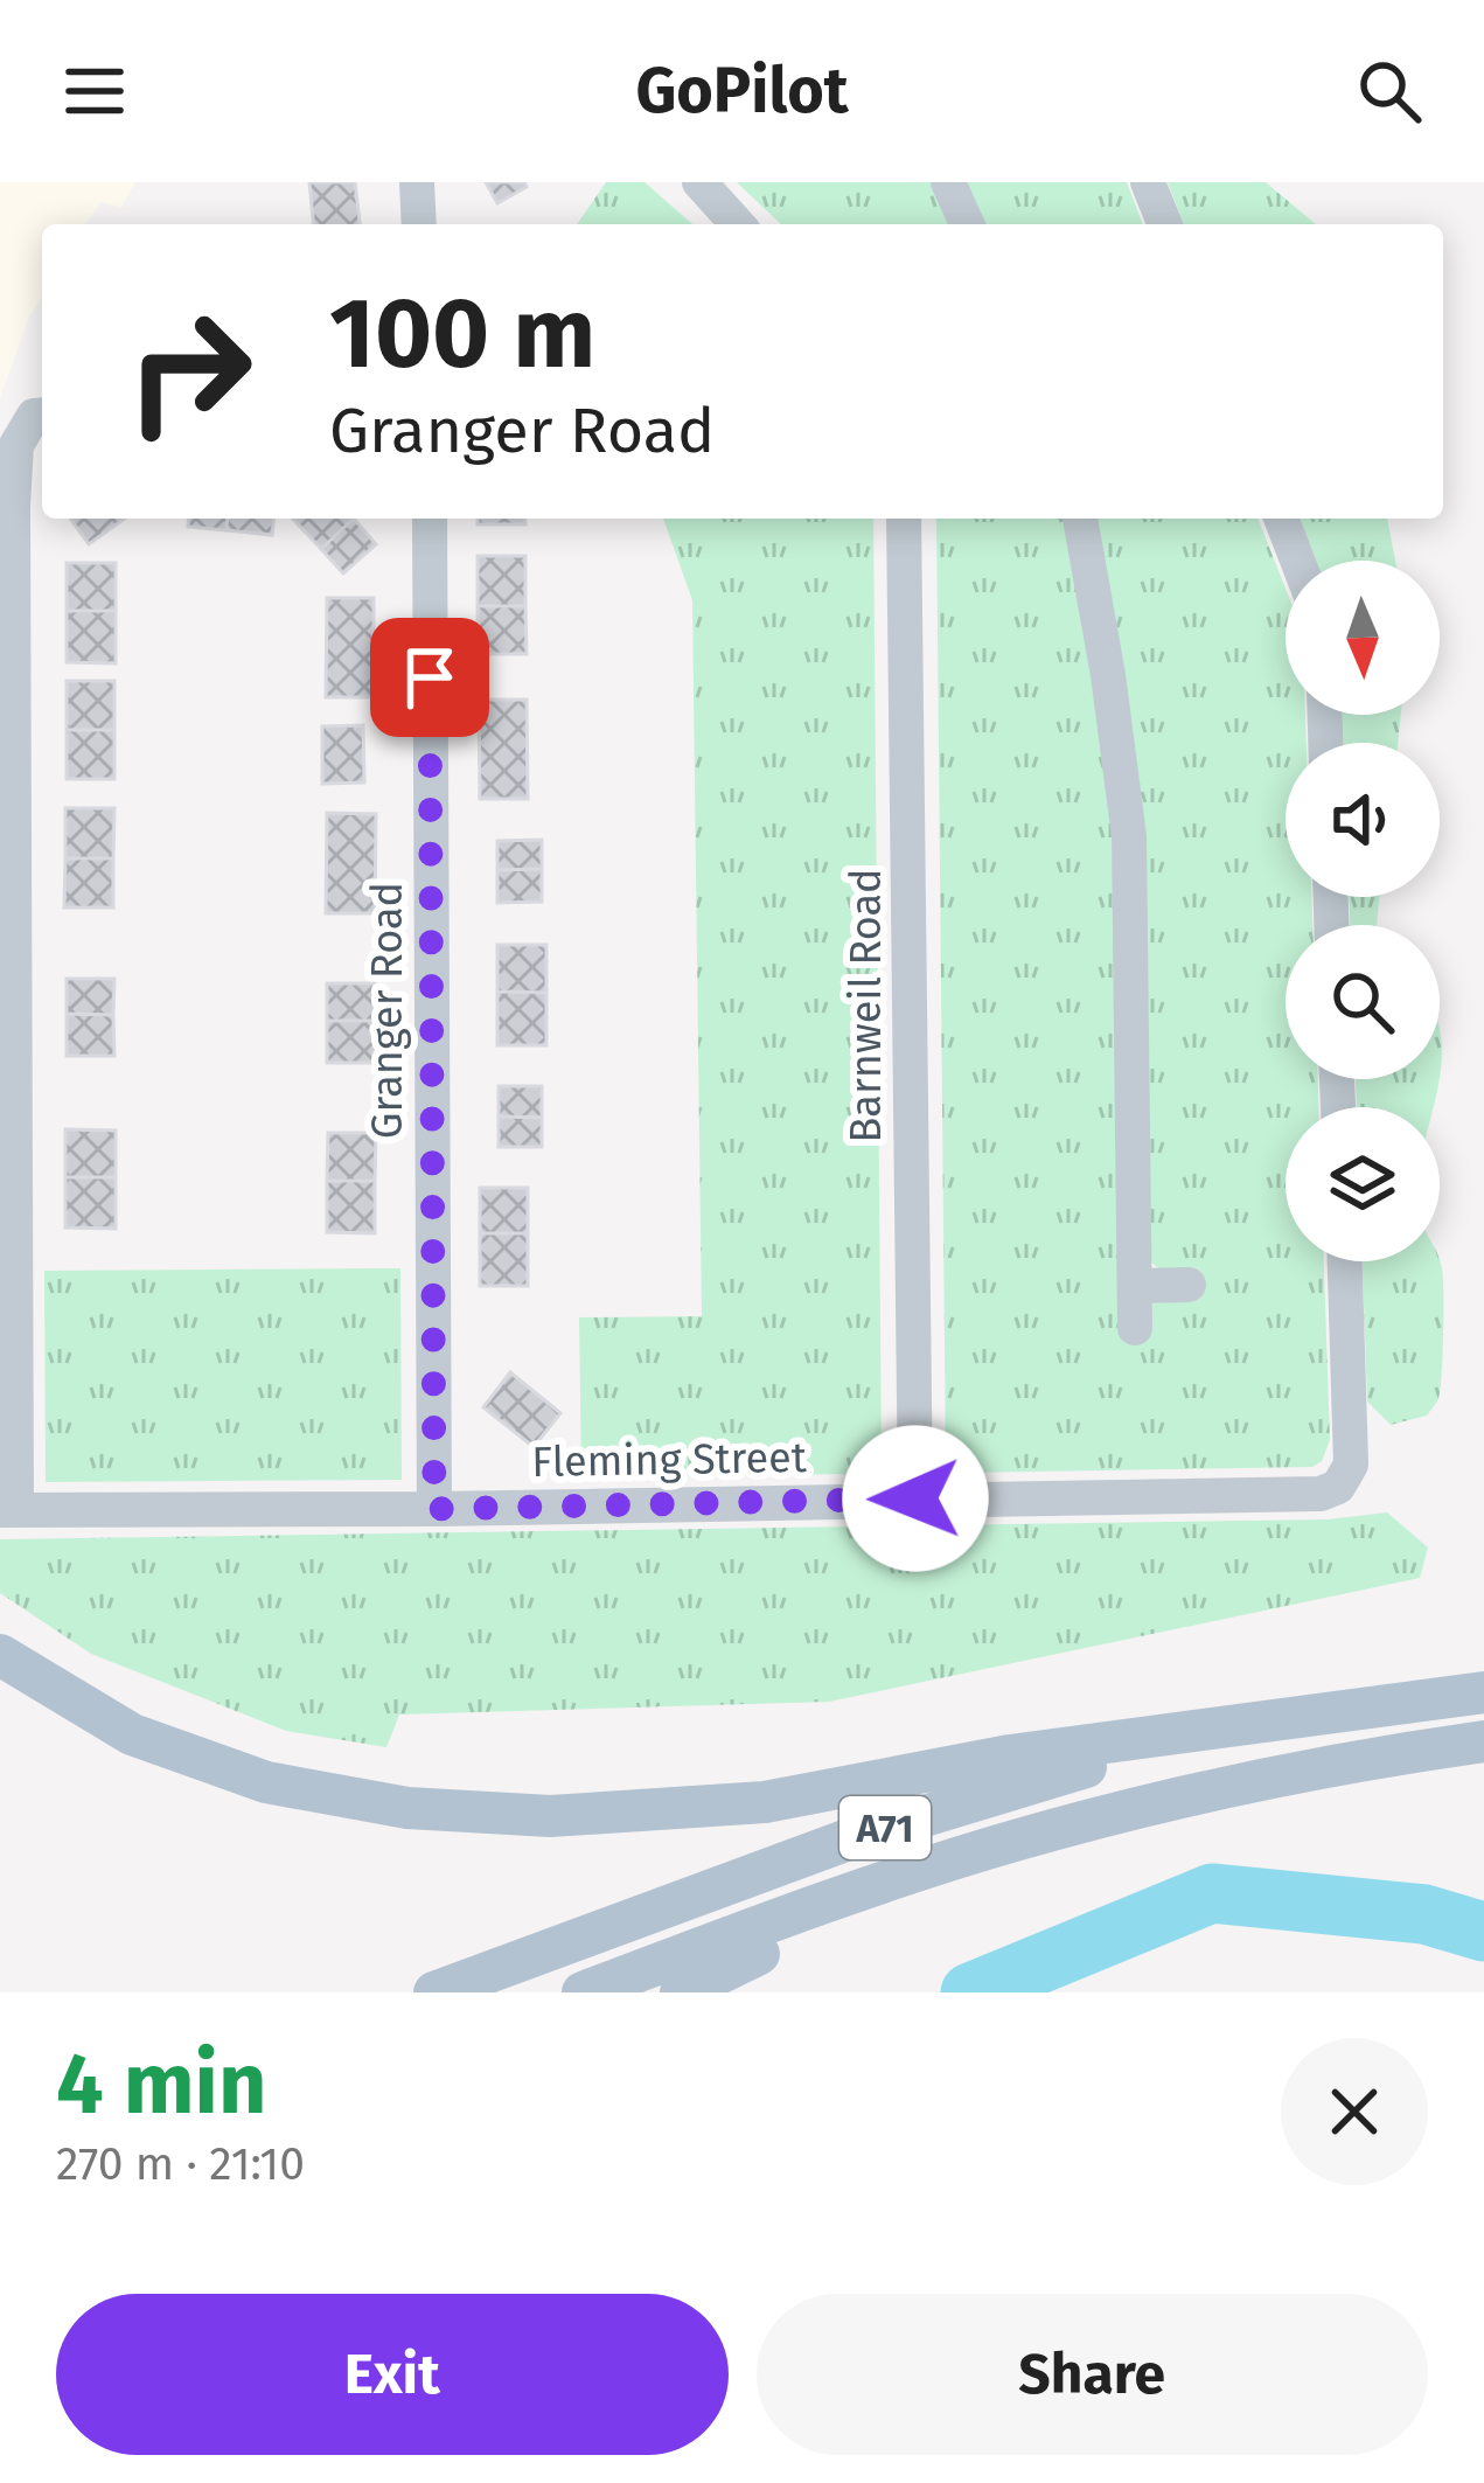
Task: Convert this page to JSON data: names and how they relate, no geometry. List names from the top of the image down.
{
  "streets": {
    "main road": ["A71"],
    "street": ["Barnweil Road", "Granger Road", "Fleming Street"]
  },
  "crossings": [
    ["Barnweil Road", "Fleming Street"],
    ["Granger Road", "Fleming Street"]
  ],
  "north": "bottom",
  "page": {
    "header": "GoPilot",
    "turn": ["100 m", "Granger Road"],
    "heading": ["4 min", "270 m · 21:10"],
    "buttons": ["Exit", "Share"]
  }
}
